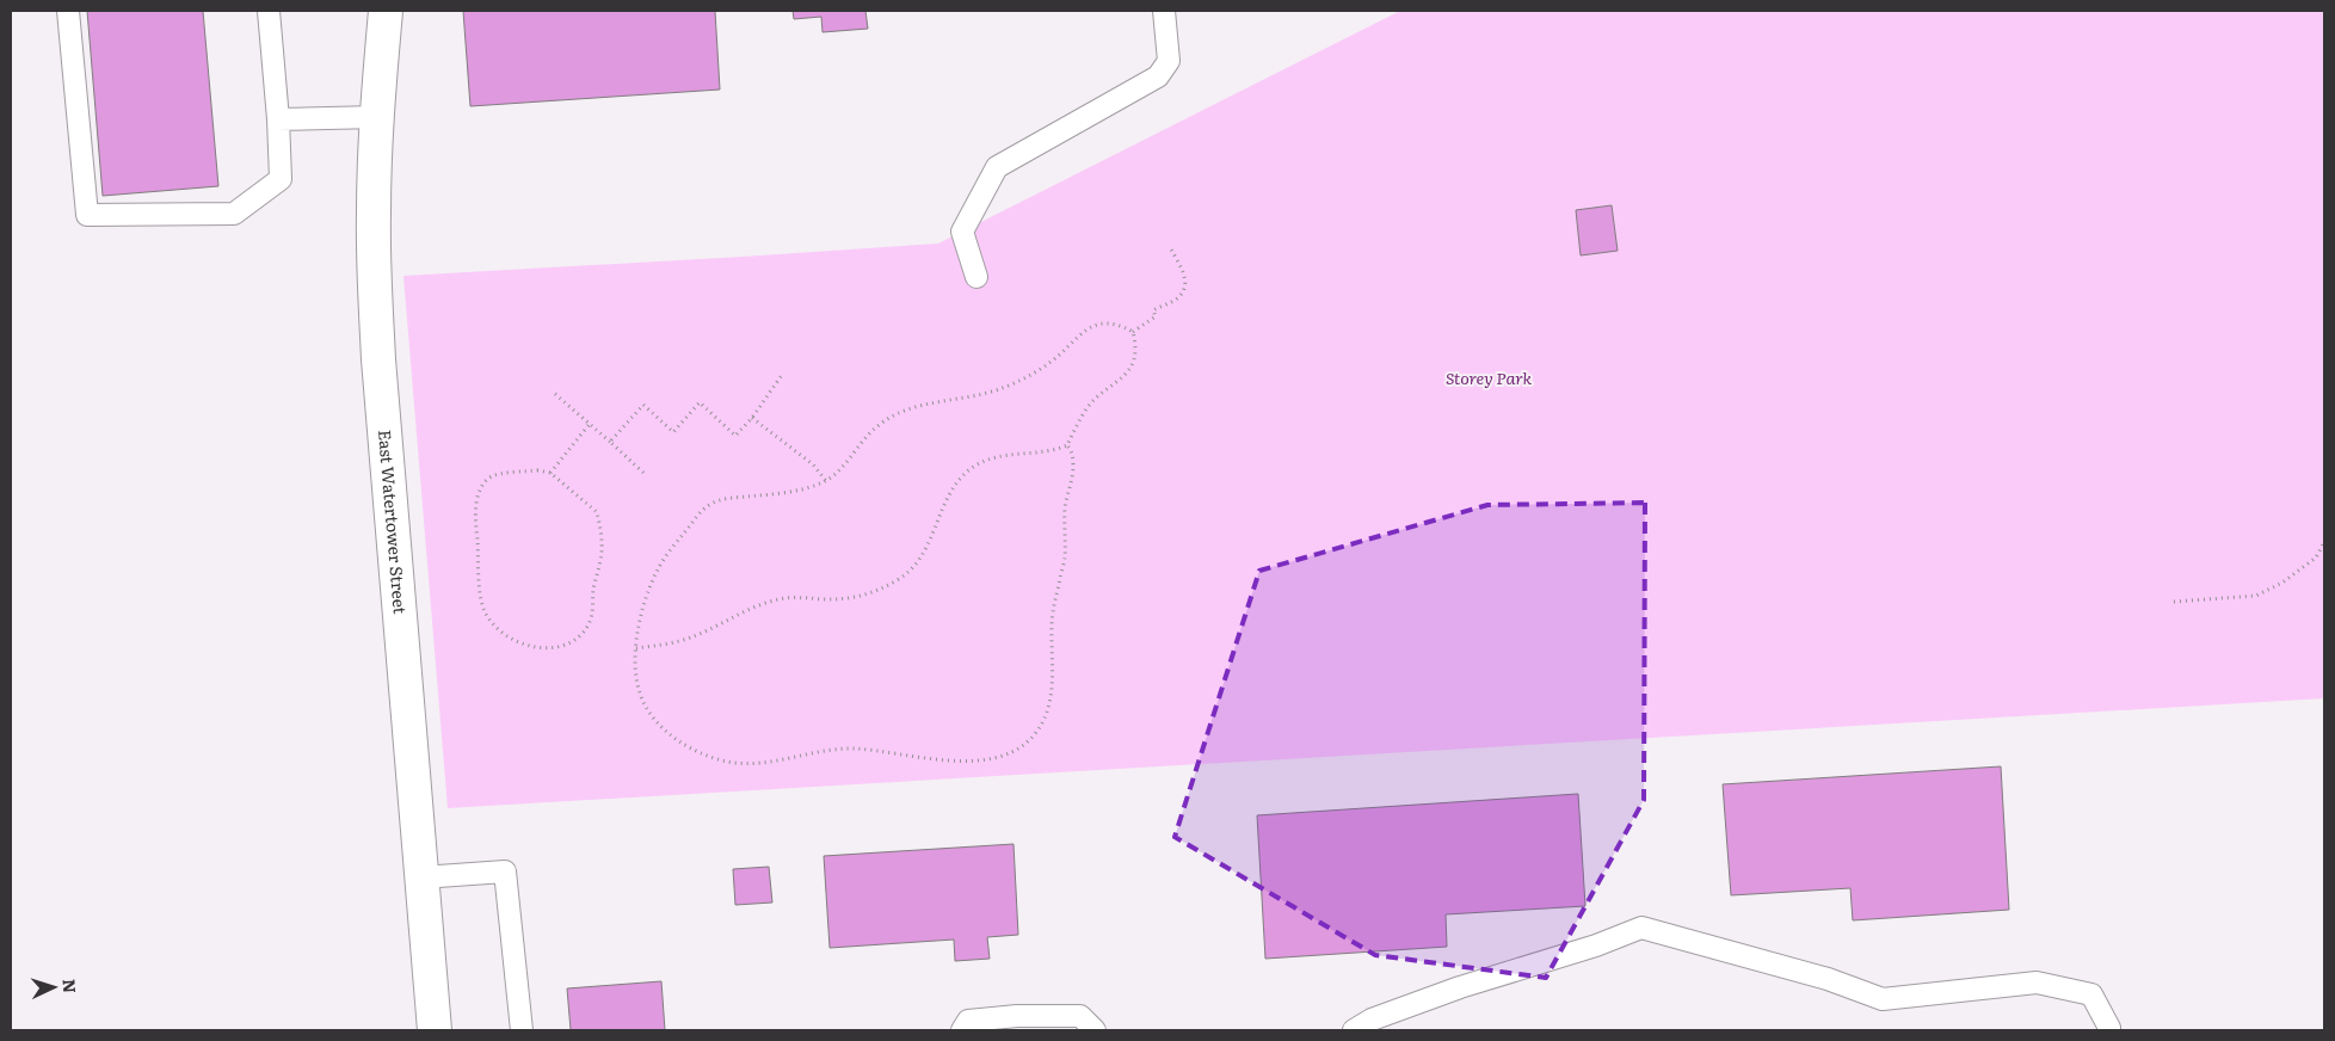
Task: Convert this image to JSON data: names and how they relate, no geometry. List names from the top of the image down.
{
  "streets": {
    "street": ["East Watertower Street"]
  },
  "parks": ["Storey Park"],
  "north": "right"
}
